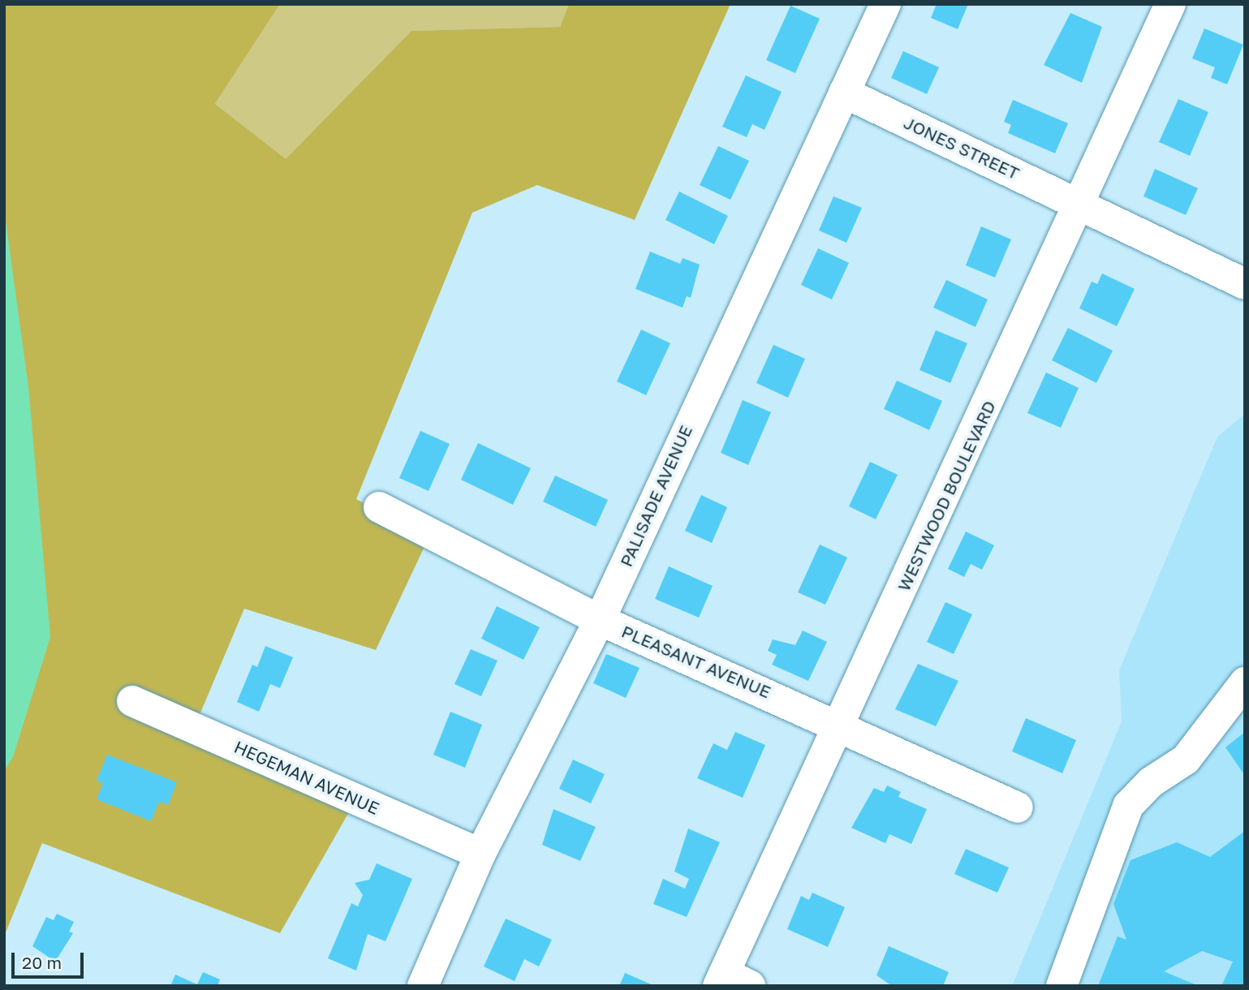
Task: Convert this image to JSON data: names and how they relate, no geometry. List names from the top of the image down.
{
  "streets": {
    "street": [
      "JONES STREET",
      "PALISADE AVENUE",
      "WESTWOOD BOULEVARD",
      "PLEASANT AVENUE",
      "HEGEMAN AVENUE"
    ]
  },
  "crossings": [
    ["JONES STREET", "PALISADE AVENUE"],
    ["JONES STREET", "WESTWOOD BOULEVARD"],
    ["PALISADE AVENUE", "PLEASANT AVENUE"],
    ["PALISADE AVENUE", "HEGEMAN AVENUE"],
    ["WESTWOOD BOULEVARD", "PLEASANT AVENUE"]
  ],
  "scale_bar": "20 m"
}
